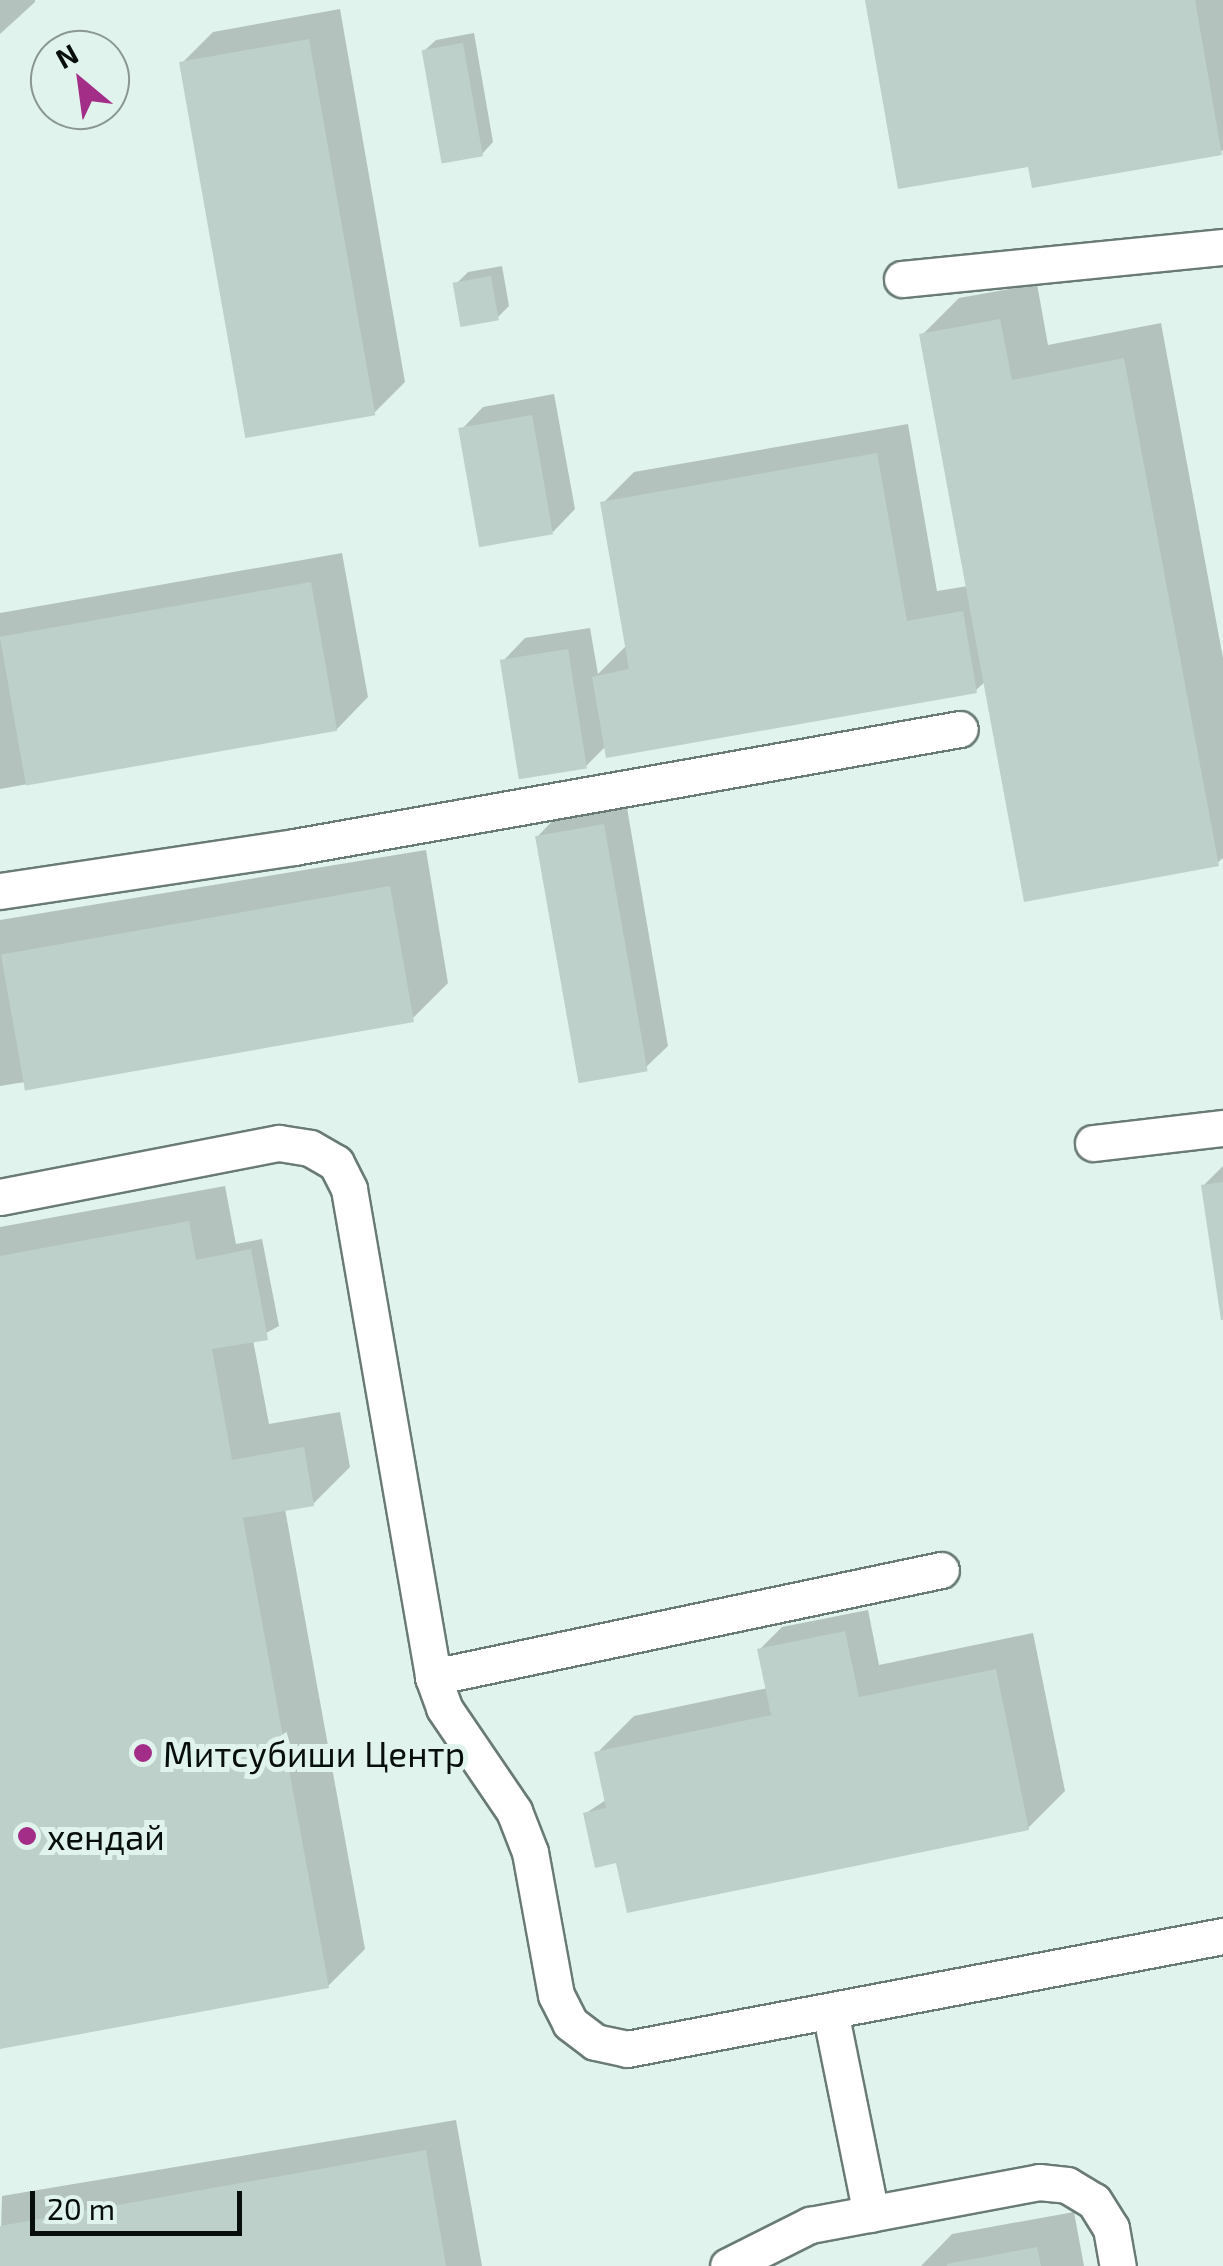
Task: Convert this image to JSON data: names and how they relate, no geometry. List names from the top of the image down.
{
  "places": ["Митсубиши Центр", "хендай"],
  "scale_bar": "20 m",
  "north": "top left"
}
